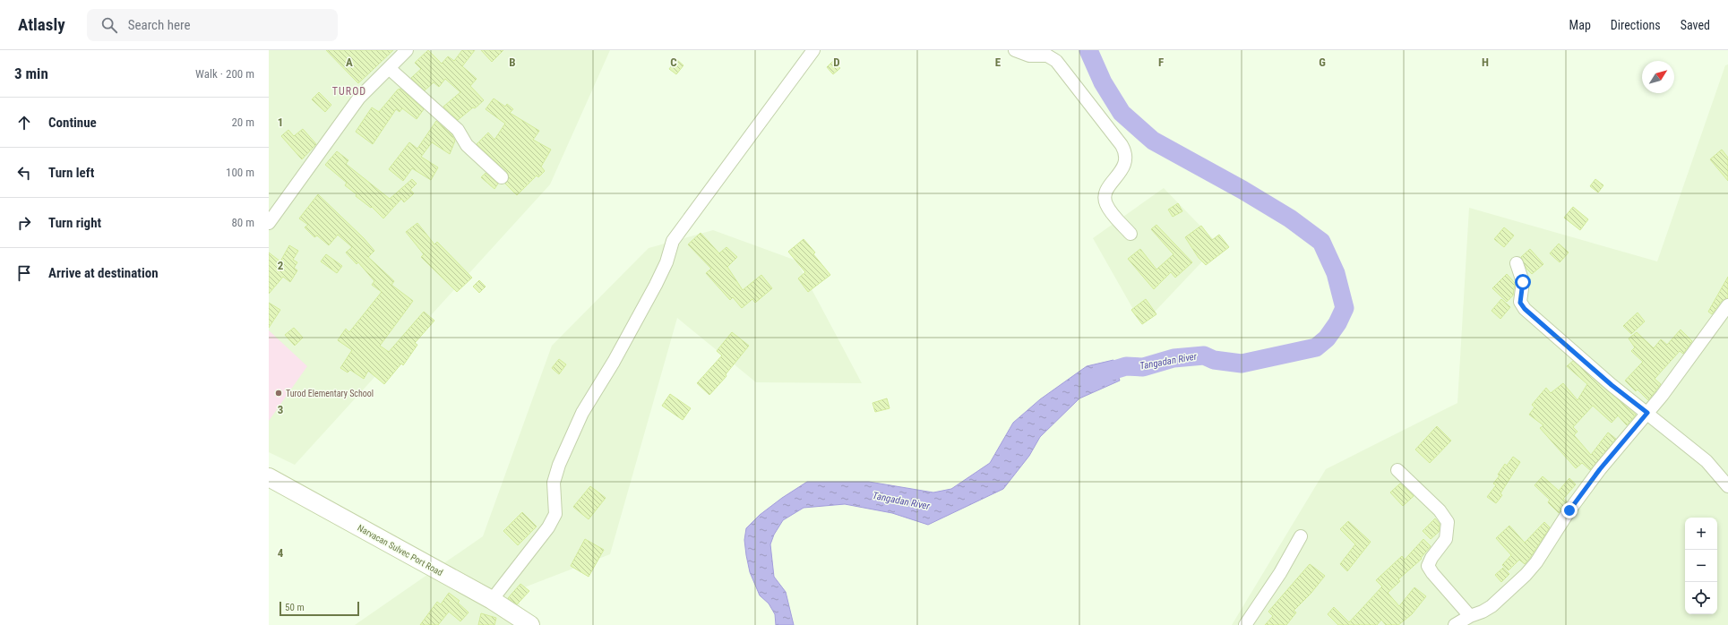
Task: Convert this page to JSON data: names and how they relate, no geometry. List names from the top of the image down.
{
  "streets": {
    "street": ["Narvacan Sulvec Port Road"]
  },
  "districts": ["TUROD"],
  "water": ["Tangadan River"],
  "places": ["Turod Elementary School"],
  "scale_bar": "50 m",
  "north": "top right",
  "page": {
    "header": "Atlasly",
    "search": "Search here",
    "nav": ["Map", "Directions", "Saved"],
    "heading": ["3 min", "Walk · 200 m"],
    "list": [
      ["Continue", "20 m"],
      ["Turn left", "100 m"],
      ["Turn right", "80 m"],
      "Arrive at destination"
    ],
    "map_buttons": ["+", "−"],
    "scale": "50 m"
  },
  "grid": {
    "columns": [
      "A",
      "B",
      "C",
      "D",
      "E",
      "F",
      "G",
      "H"
    ],
    "rows": [
      "1",
      "2",
      "3",
      "4"
    ]
  }
}
